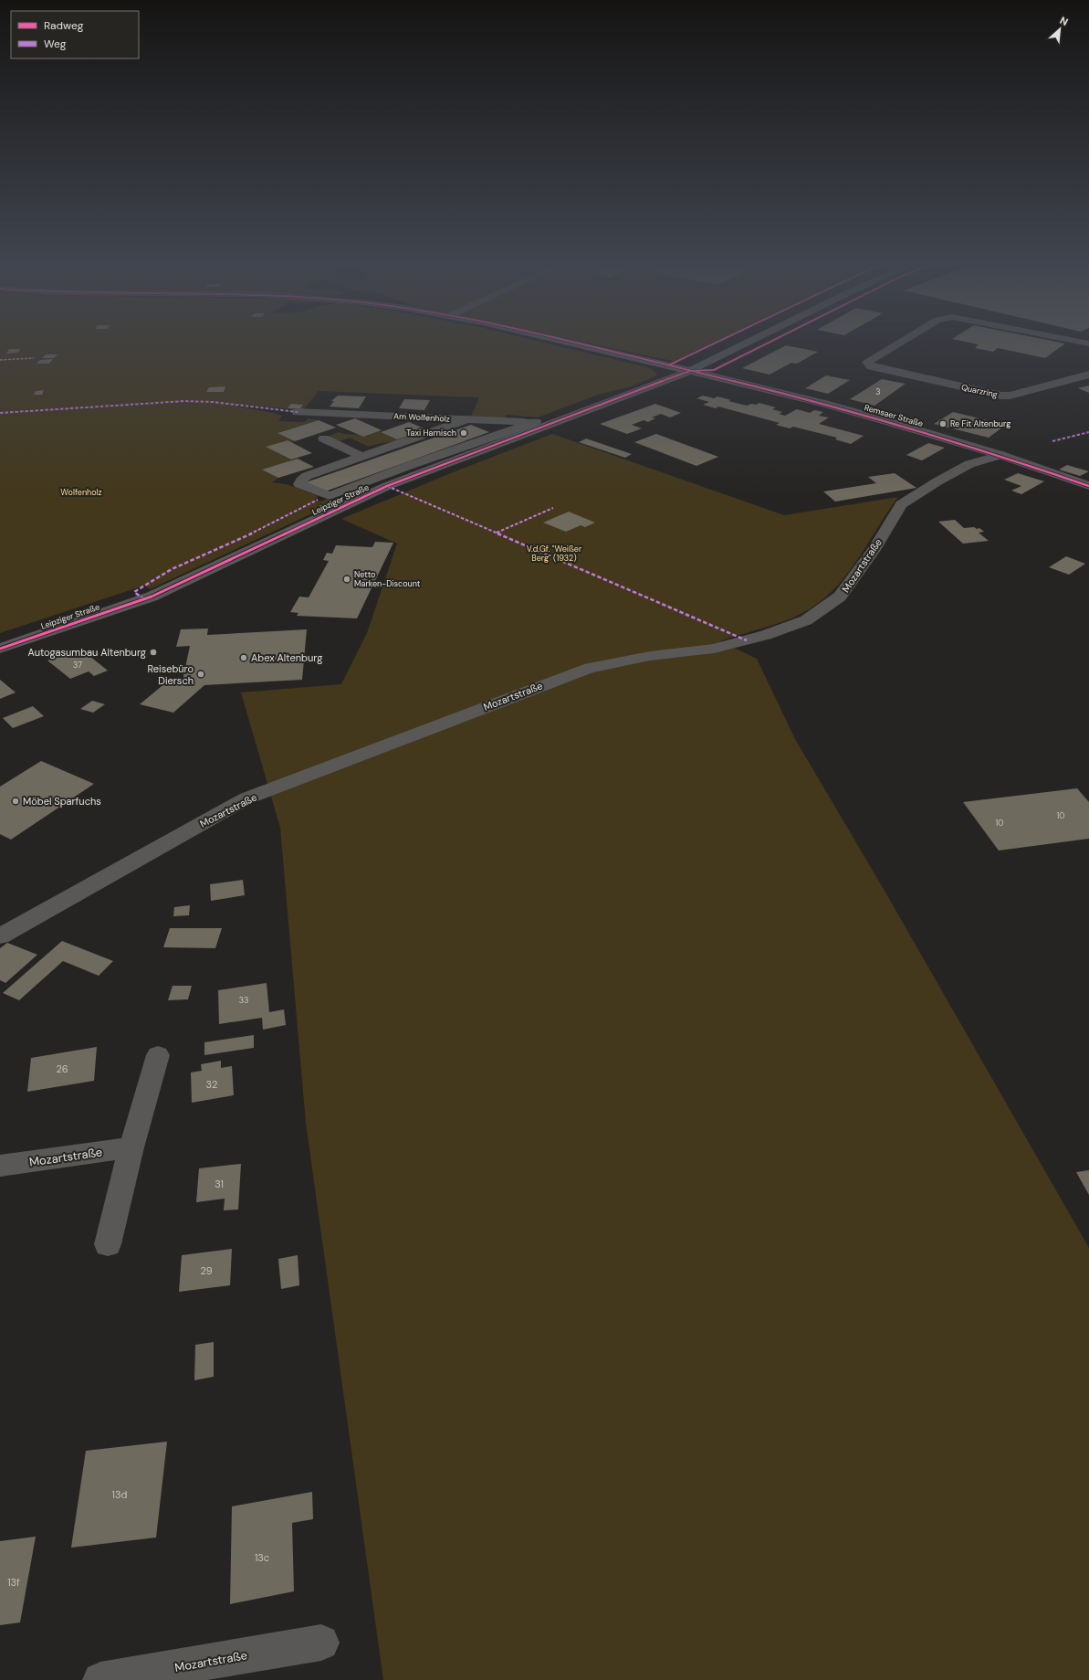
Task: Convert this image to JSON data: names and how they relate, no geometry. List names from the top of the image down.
{
  "streets": {
    "main road": ["Leipziger Straße"],
    "street": [
      "Quarzring",
      "Remsaer Straße",
      "Am Wolfenholz",
      "Mozartstraße"
    ]
  },
  "crossings": [
    ["Remsaer Straße", "Leipziger Straße"],
    ["Remsaer Straße", "Mozartstraße"],
    ["Am Wolfenholz", "Leipziger Straße"]
  ],
  "parks": ["Wolfenholz", "V.d.Gf. \"Weißer Berg\" (1932)"],
  "places": [
    "Re Fit Altenburg",
    "Taxi Harnisch",
    "Netto Marken-Discount",
    "Autogasumbau Altenburg",
    "Abex Altenburg",
    "Reisebüro Diersch",
    "Möbel Sparfuchs"
  ],
  "house_numbers": [
    "3",
    "37",
    "10",
    "10",
    "33",
    "26",
    "32",
    "31",
    "29",
    "13d",
    "13c",
    "13f"
  ],
  "legend": ["Radweg", "Weg"],
  "north": "top right"
}
